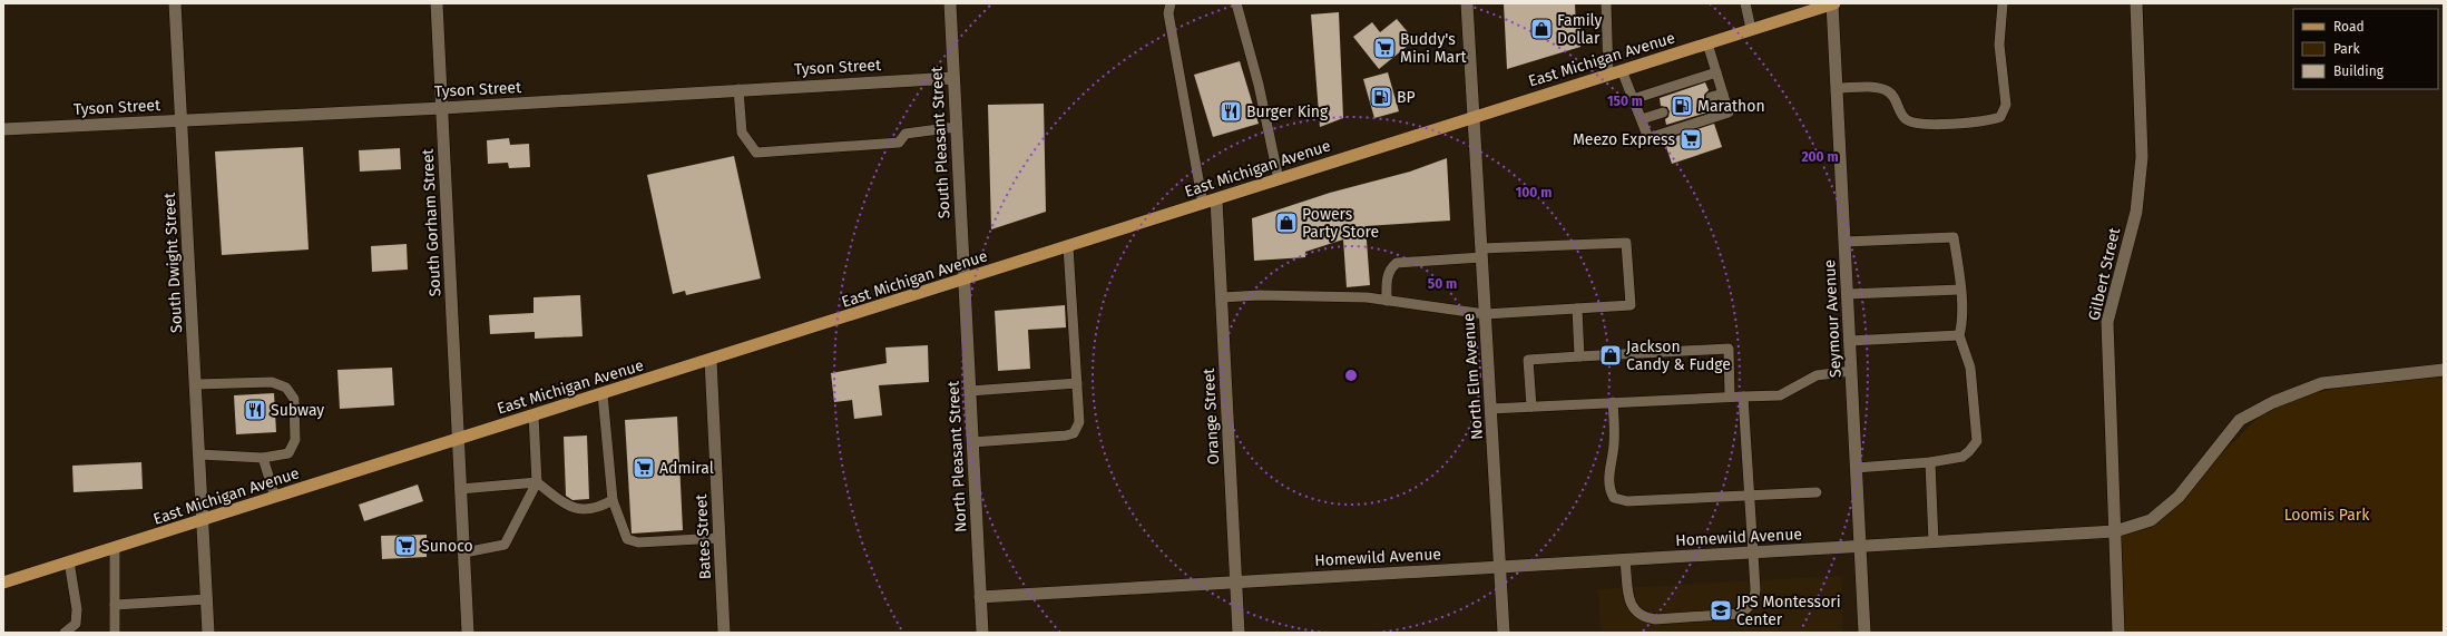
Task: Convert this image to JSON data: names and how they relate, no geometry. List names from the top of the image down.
{
  "streets": {
    "main road": ["East Michigan Avenue"],
    "street": [
      "Tyson Street",
      "South Pleasant Street",
      "South Gorham Street",
      "South Dwight Street",
      "Gilbert Street",
      "Seymour Avenue",
      "North Elm Avenue",
      "Orange Street",
      "North Pleasant Street",
      "Bates Street",
      "Homewild Avenue"
    ]
  },
  "crossings": [
    ["East Michigan Avenue", "South Pleasant Street"],
    ["East Michigan Avenue", "South Gorham Street"],
    ["East Michigan Avenue", "South Dwight Street"],
    ["East Michigan Avenue", "Seymour Avenue"],
    ["East Michigan Avenue", "North Elm Avenue"],
    ["East Michigan Avenue", "Orange Street"],
    ["East Michigan Avenue", "North Pleasant Street"],
    ["East Michigan Avenue", "Bates Street"],
    ["Tyson Street", "South Pleasant Street"],
    ["Tyson Street", "South Gorham Street"],
    ["Tyson Street", "South Dwight Street"],
    ["South Pleasant Street", "North Pleasant Street"],
    ["Gilbert Street", "Homewild Avenue"],
    ["Seymour Avenue", "Homewild Avenue"],
    ["North Elm Avenue", "Homewild Avenue"],
    ["Orange Street", "Homewild Avenue"],
    ["North Pleasant Street", "Homewild Avenue"]
  ],
  "parks": ["Loomis Park"],
  "places": {
    "shop": ["Family Dollar", "Powers Party Store", "Jackson Candy & Fudge"],
    "supermarket": [
      "Buddy's Mini Mart",
      "Meezo Express",
      "Admiral",
      "Sunoco"
    ],
    "fuel station": ["BP", "Marathon"],
    "restaurant": ["Burger King", "Subway"],
    "school or university": ["JPS Montessori Center"]
  },
  "legend": ["Road", "Park", "Building"],
  "rings": [
    "150 m",
    "200 m",
    "100 m",
    "50 m"
  ]
}
